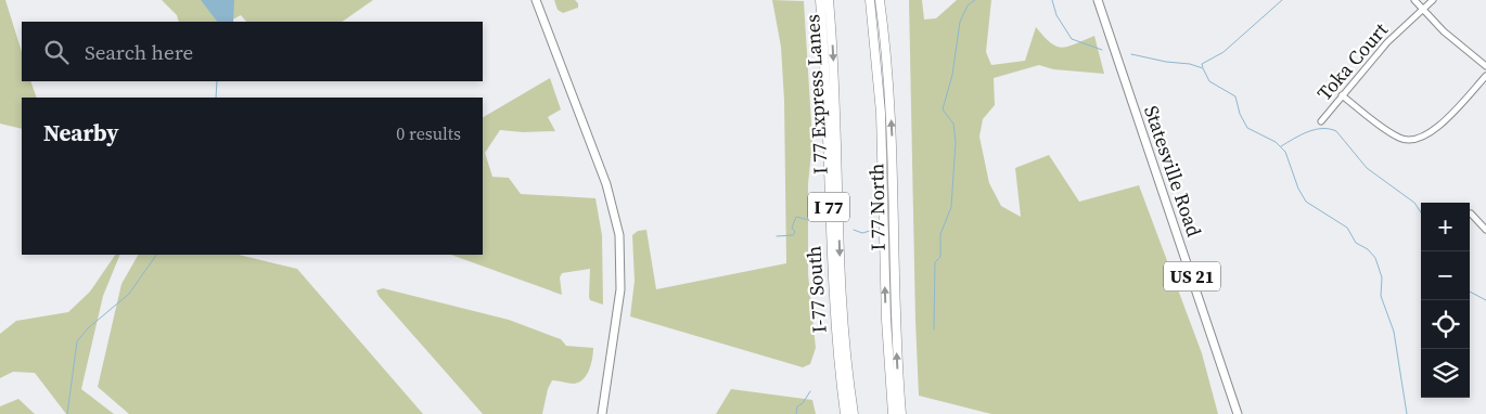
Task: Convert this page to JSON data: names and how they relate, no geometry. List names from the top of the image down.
{
  "streets": {
    "highway": [
      "I 77 Express Lanes",
      "I 77",
      "I 77 North",
      "I-77 South"
    ],
    "main road": ["Statesville Road", "US 21"],
    "street": ["Toka Court"]
  },
  "page": {
    "search": "Search here",
    "heading": ["Nearby", "0 results"],
    "map_buttons": ["+", "−"]
  }
}
